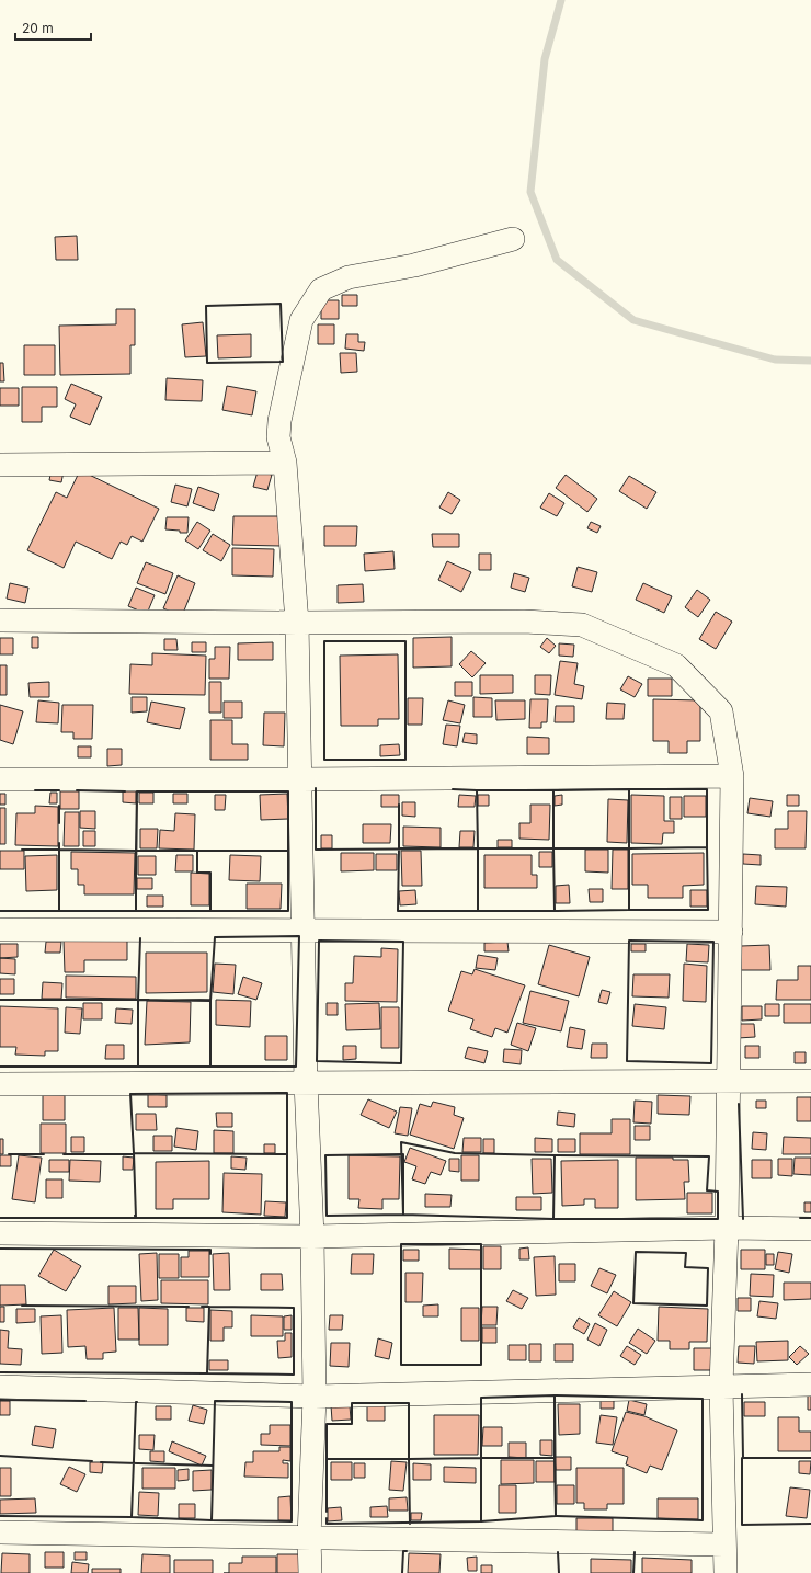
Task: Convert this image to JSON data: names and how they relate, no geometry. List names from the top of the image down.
{
  "scale_bar": "20 m"
}
